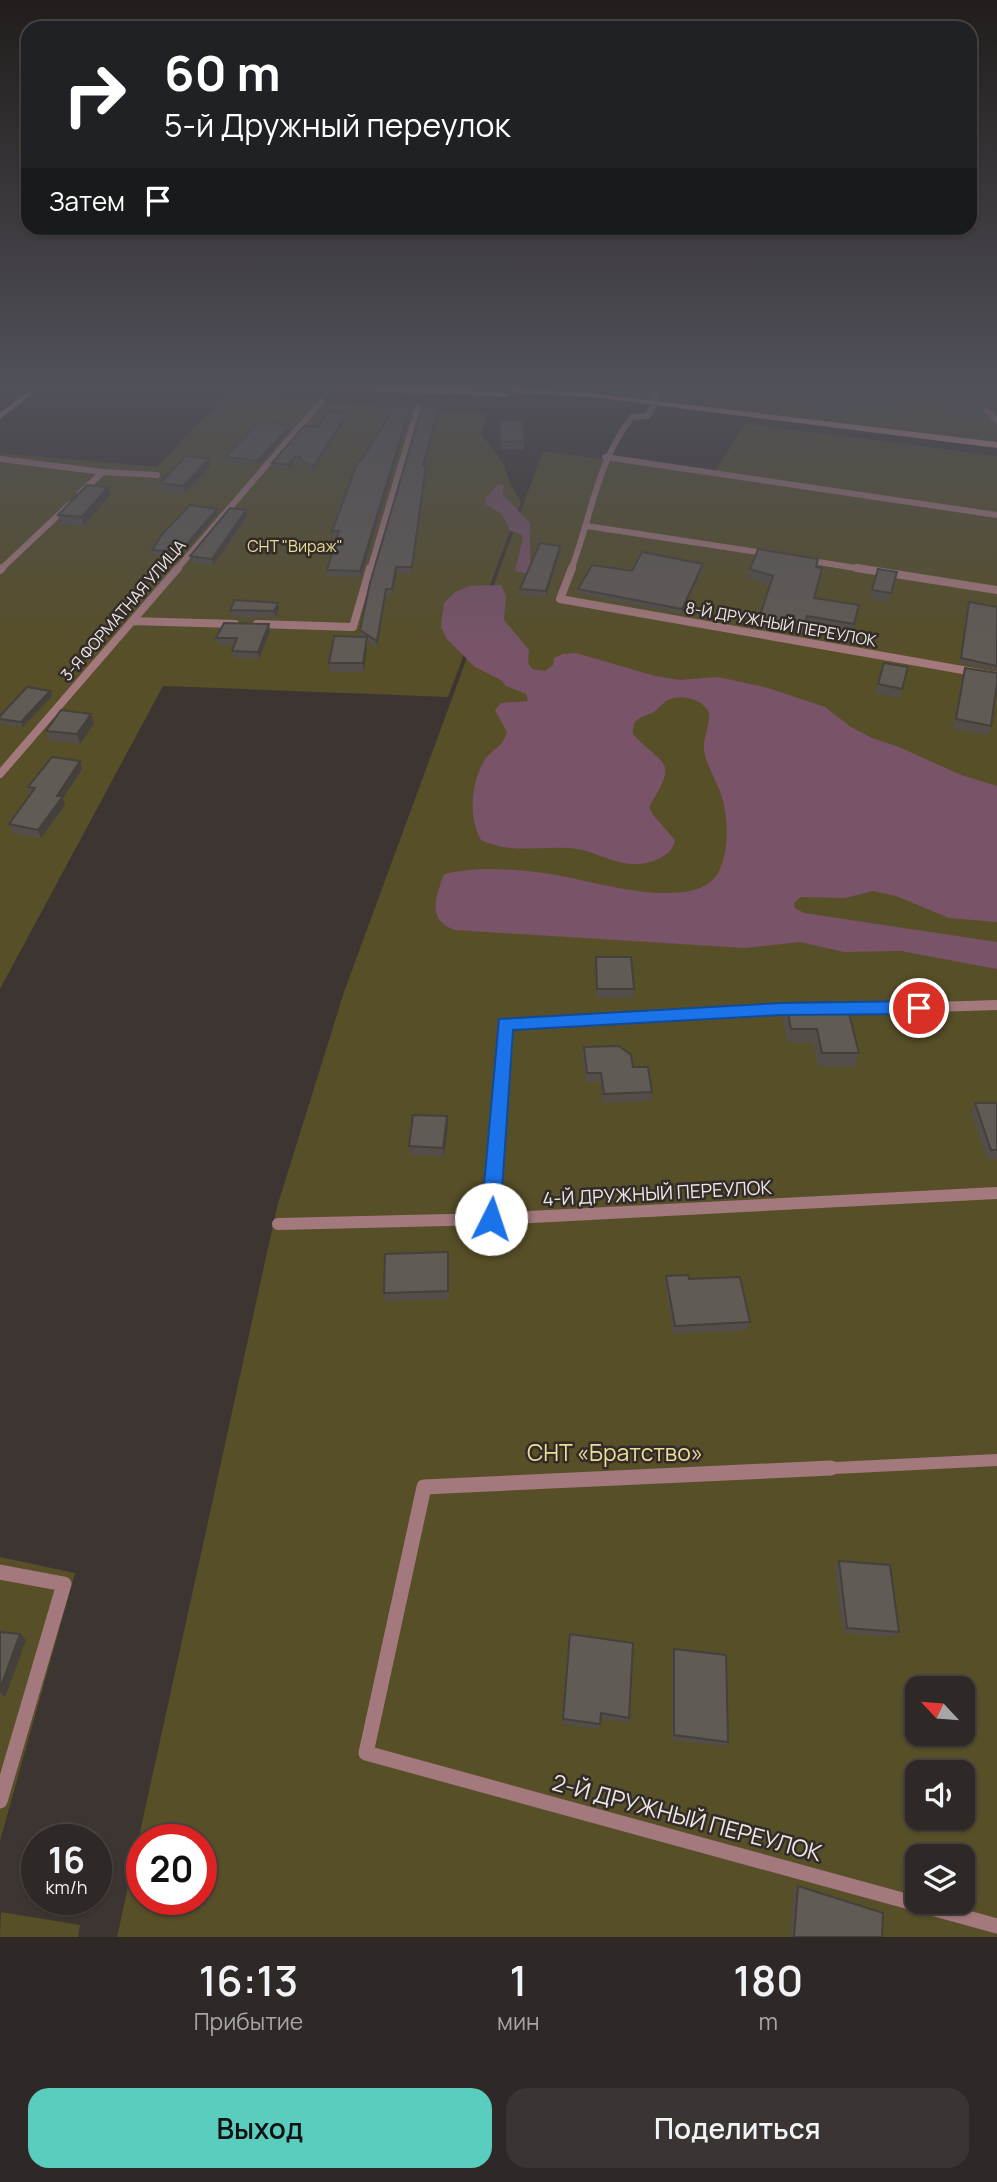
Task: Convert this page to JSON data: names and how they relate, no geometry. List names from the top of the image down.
{
  "streets": {
    "lane": [
      "3-Я ФОРМАТНАЯ УЛИЦА",
      "8-Й ДРУЖНЫЙ ПЕРЕУЛОК",
      "4-Й ДРУЖНЫЙ ПЕРЕУЛОК",
      "2-Й ДРУЖНЫЙ ПЕРЕУЛОК"
    ]
  },
  "parks": ["СНТ \"Вираж\"", "СНТ «Братство»"],
  "north": "top left",
  "page": {
    "turn": ["60 m", "5-й Дружный переулок"],
    "then": "Затем",
    "speed": "16 km/h",
    "limit": "20",
    "eta": [
      "16:13",
      "Прибытие",
      "1",
      "мин",
      "180",
      "m"
    ],
    "buttons": ["Выход", "Поделиться"]
  }
}
